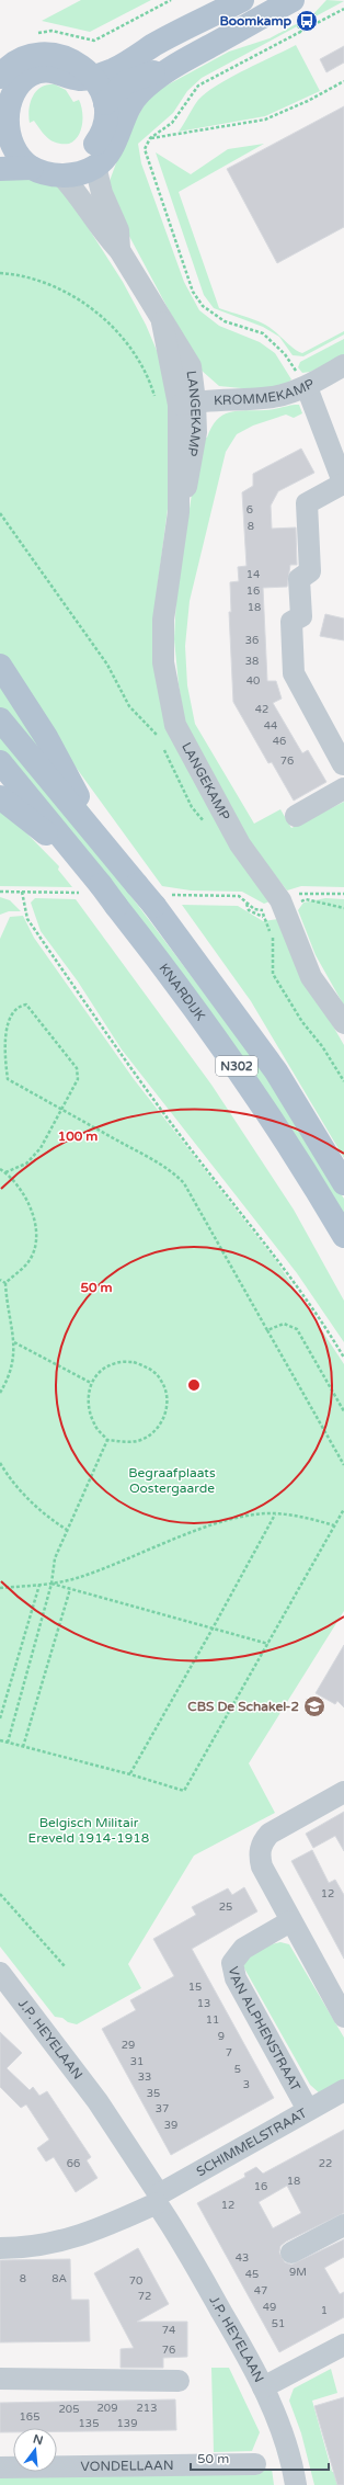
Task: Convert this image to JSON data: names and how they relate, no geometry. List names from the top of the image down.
{
  "streets": {
    "main road": ["KNARDIJK", "N302"],
    "street": [
      "KROMMEKAMP",
      "LANGEKAMP",
      "VAN ALPHENSTRAAT",
      "J.P. HEYELAAN",
      "SCHIMMELSTRAAT",
      "VONDELLAAN"
    ]
  },
  "crossings": [
    ["KROMMEKAMP", "LANGEKAMP"],
    ["VAN ALPHENSTRAAT", "SCHIMMELSTRAAT"],
    ["J.P. HEYELAAN", "SCHIMMELSTRAAT"]
  ],
  "parks": ["Begraafplaats Oostergaarde", "Belgisch Militair Ereveld 1914-1918"],
  "places": {
    "bus stop": ["Boomkamp"],
    "school or university": ["CBS De Schakel-2"]
  },
  "house_numbers": [
    "6",
    "8",
    "14",
    "16",
    "18",
    "36",
    "38",
    "40",
    "42",
    "44",
    "46",
    "76",
    "12",
    "25",
    "15",
    "13",
    "11",
    "9",
    "29",
    "7",
    "31",
    "5",
    "33",
    "3",
    "35",
    "37",
    "39",
    "66",
    "22",
    "18",
    "16",
    "12",
    "43",
    "9M",
    "45",
    "8",
    "8A",
    "70",
    "47",
    "72",
    "49",
    "1",
    "51",
    "74",
    "76",
    "209",
    "213",
    "205",
    "165",
    "135",
    "139"
  ],
  "scale_bar": "50 m",
  "north": "top",
  "rings": ["100 m", "50 m"]
}
